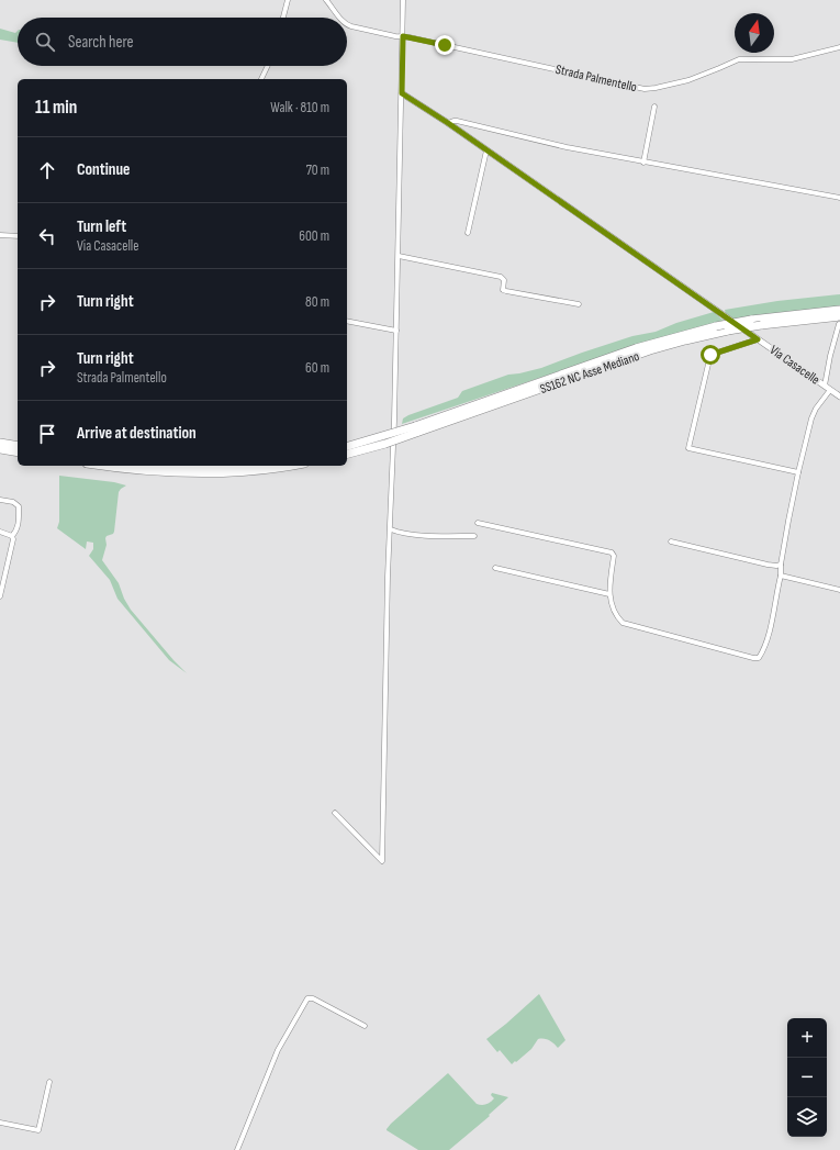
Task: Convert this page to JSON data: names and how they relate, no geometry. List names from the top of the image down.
{
  "streets": {
    "highway": ["SS162 NC Asse Mediano"],
    "street": ["Strada Palmentello", "Via Casacelle"]
  },
  "north": "top",
  "page": {
    "search": "Search here",
    "heading": ["11 min", "Walk · 810 m"],
    "list": [
      ["Continue", "70 m"],
      ["Turn left", "Via Casacelle", "600 m"],
      ["Turn right", "80 m"],
      ["Turn right", "Strada Palmentello", "60 m"],
      "Arrive at destination"
    ],
    "map_buttons": ["+", "−"]
  }
}
